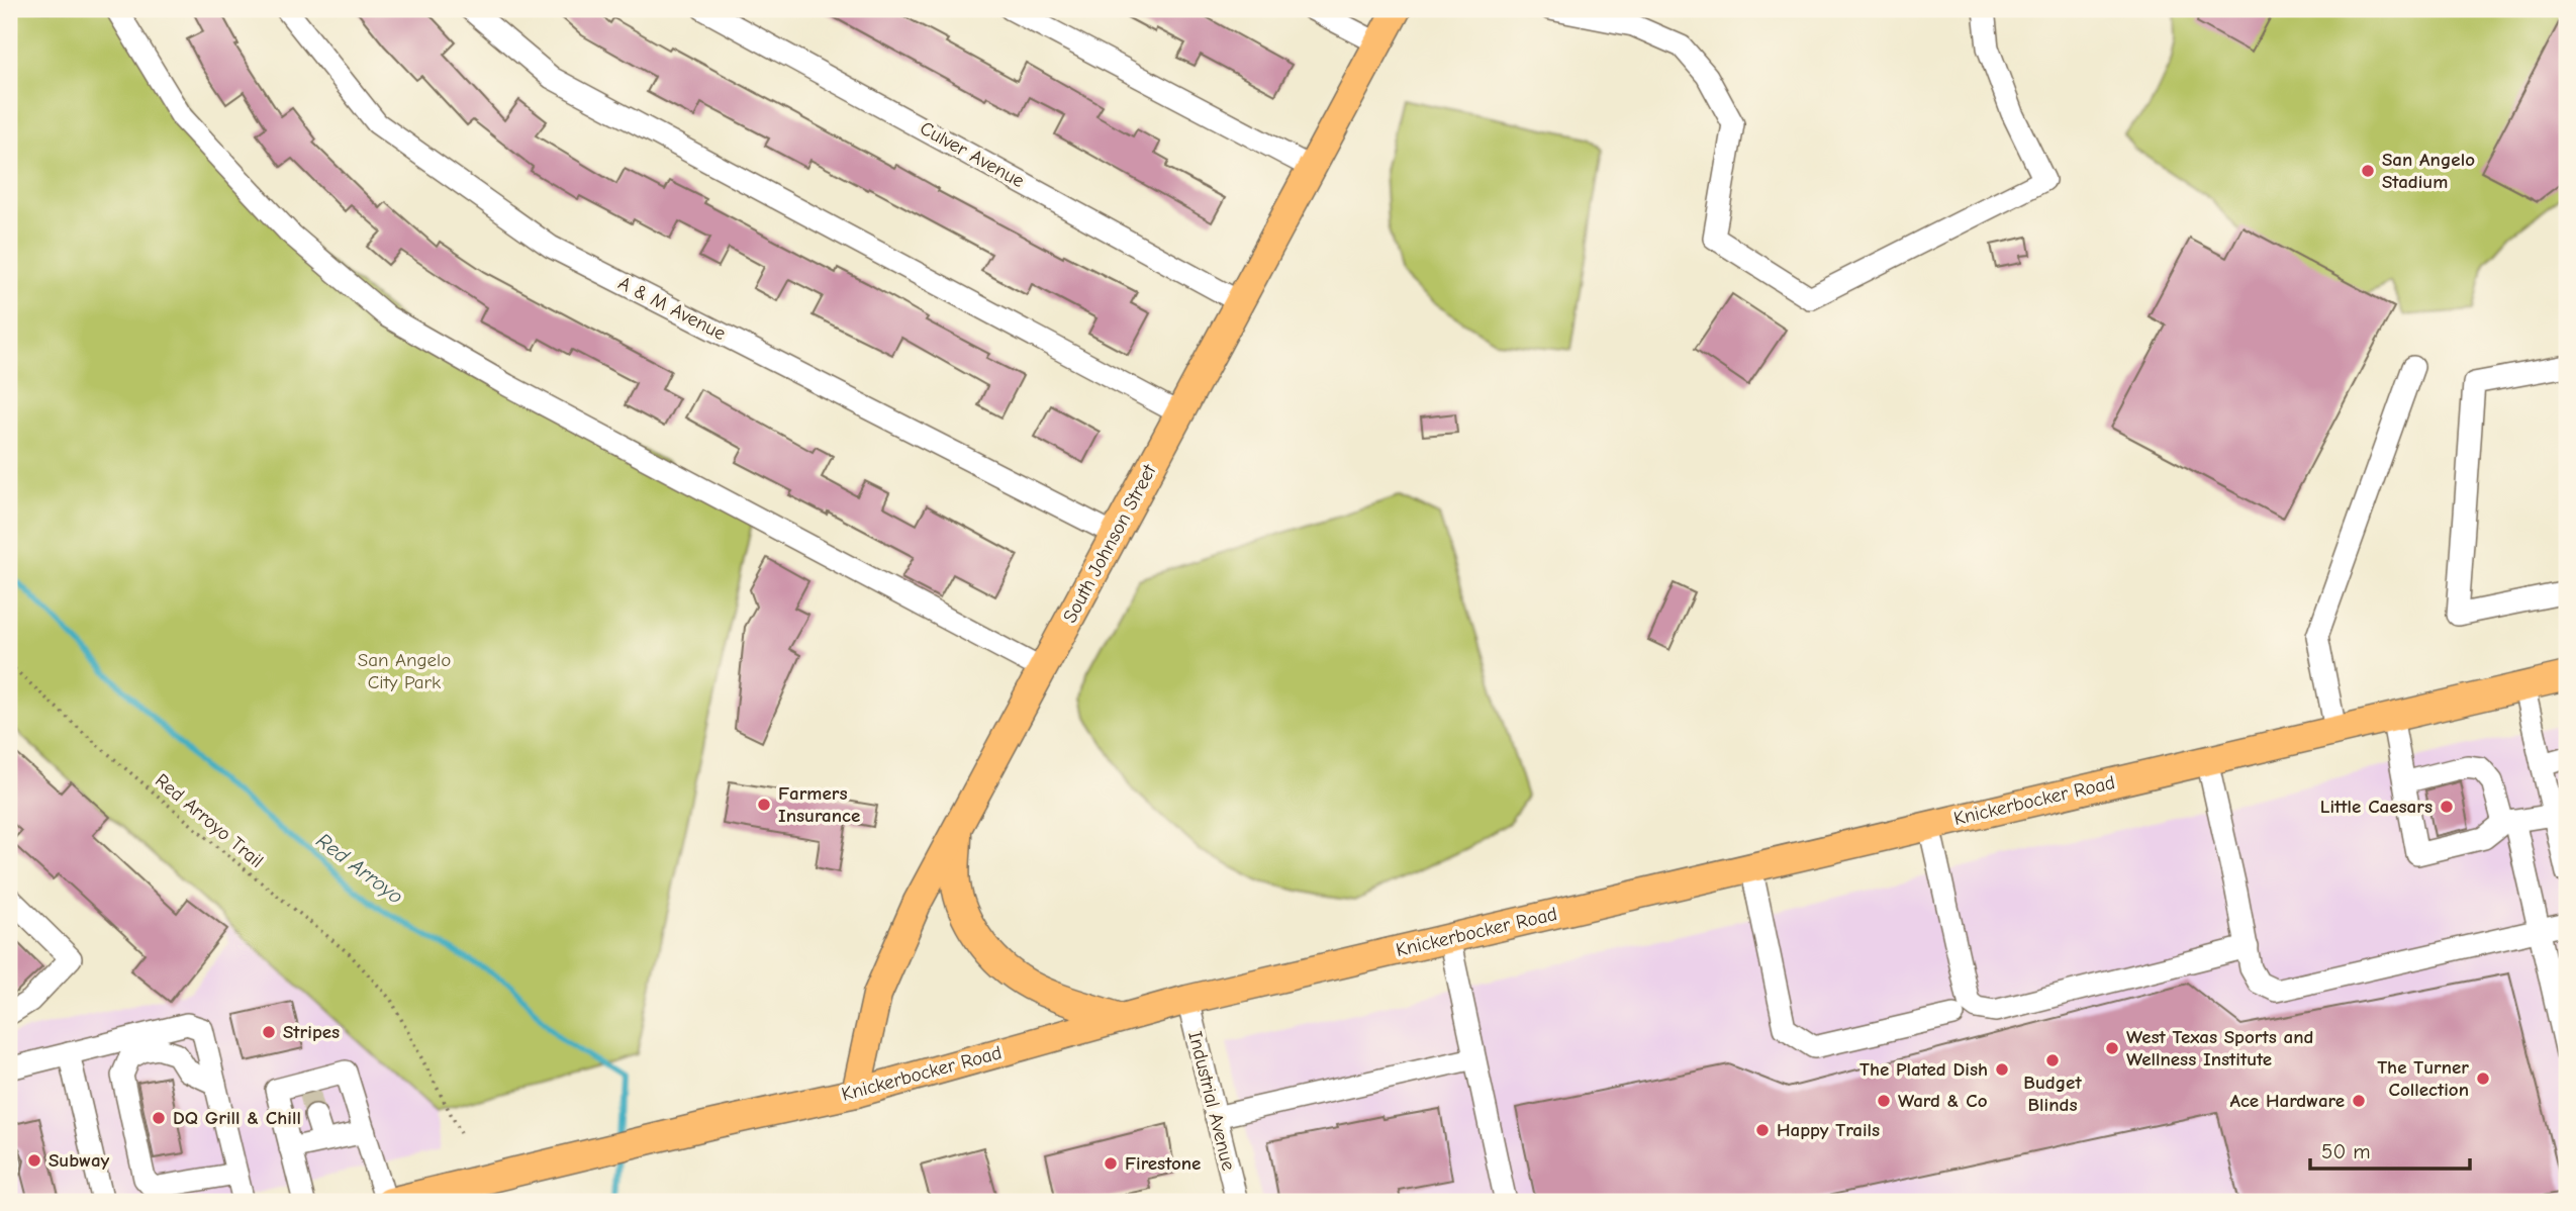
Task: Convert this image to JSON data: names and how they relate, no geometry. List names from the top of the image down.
{
  "streets": {
    "main road": ["South Johnson Street", "Knickerbocker Road"],
    "street": ["Culver Avenue", "A & M Avenue", "Industrial Avenue"],
    "path": ["Red Arroyo Trail"]
  },
  "crossings": [
    ["Culver Avenue", "South Johnson Street"],
    ["A & M Avenue", "South Johnson Street"],
    ["South Johnson Street", "Knickerbocker Road"],
    ["Knickerbocker Road", "Industrial Avenue"]
  ],
  "water": ["Red Arroyo"],
  "parks": ["San Angelo City Park"],
  "places": [
    "San Angelo Stadium",
    "Farmers Insurance",
    "Little Caesars",
    "Stripes",
    "West Texas Sports and Wellness Institute",
    "Budget Blinds",
    "The Plated Dish",
    "The Turner Collection",
    "Ward & Co",
    "Ace Hardware",
    "DQ Grill & Chill",
    "Happy Trails",
    "Subway",
    "Firestone"
  ],
  "scale_bar": "50 m"
}
